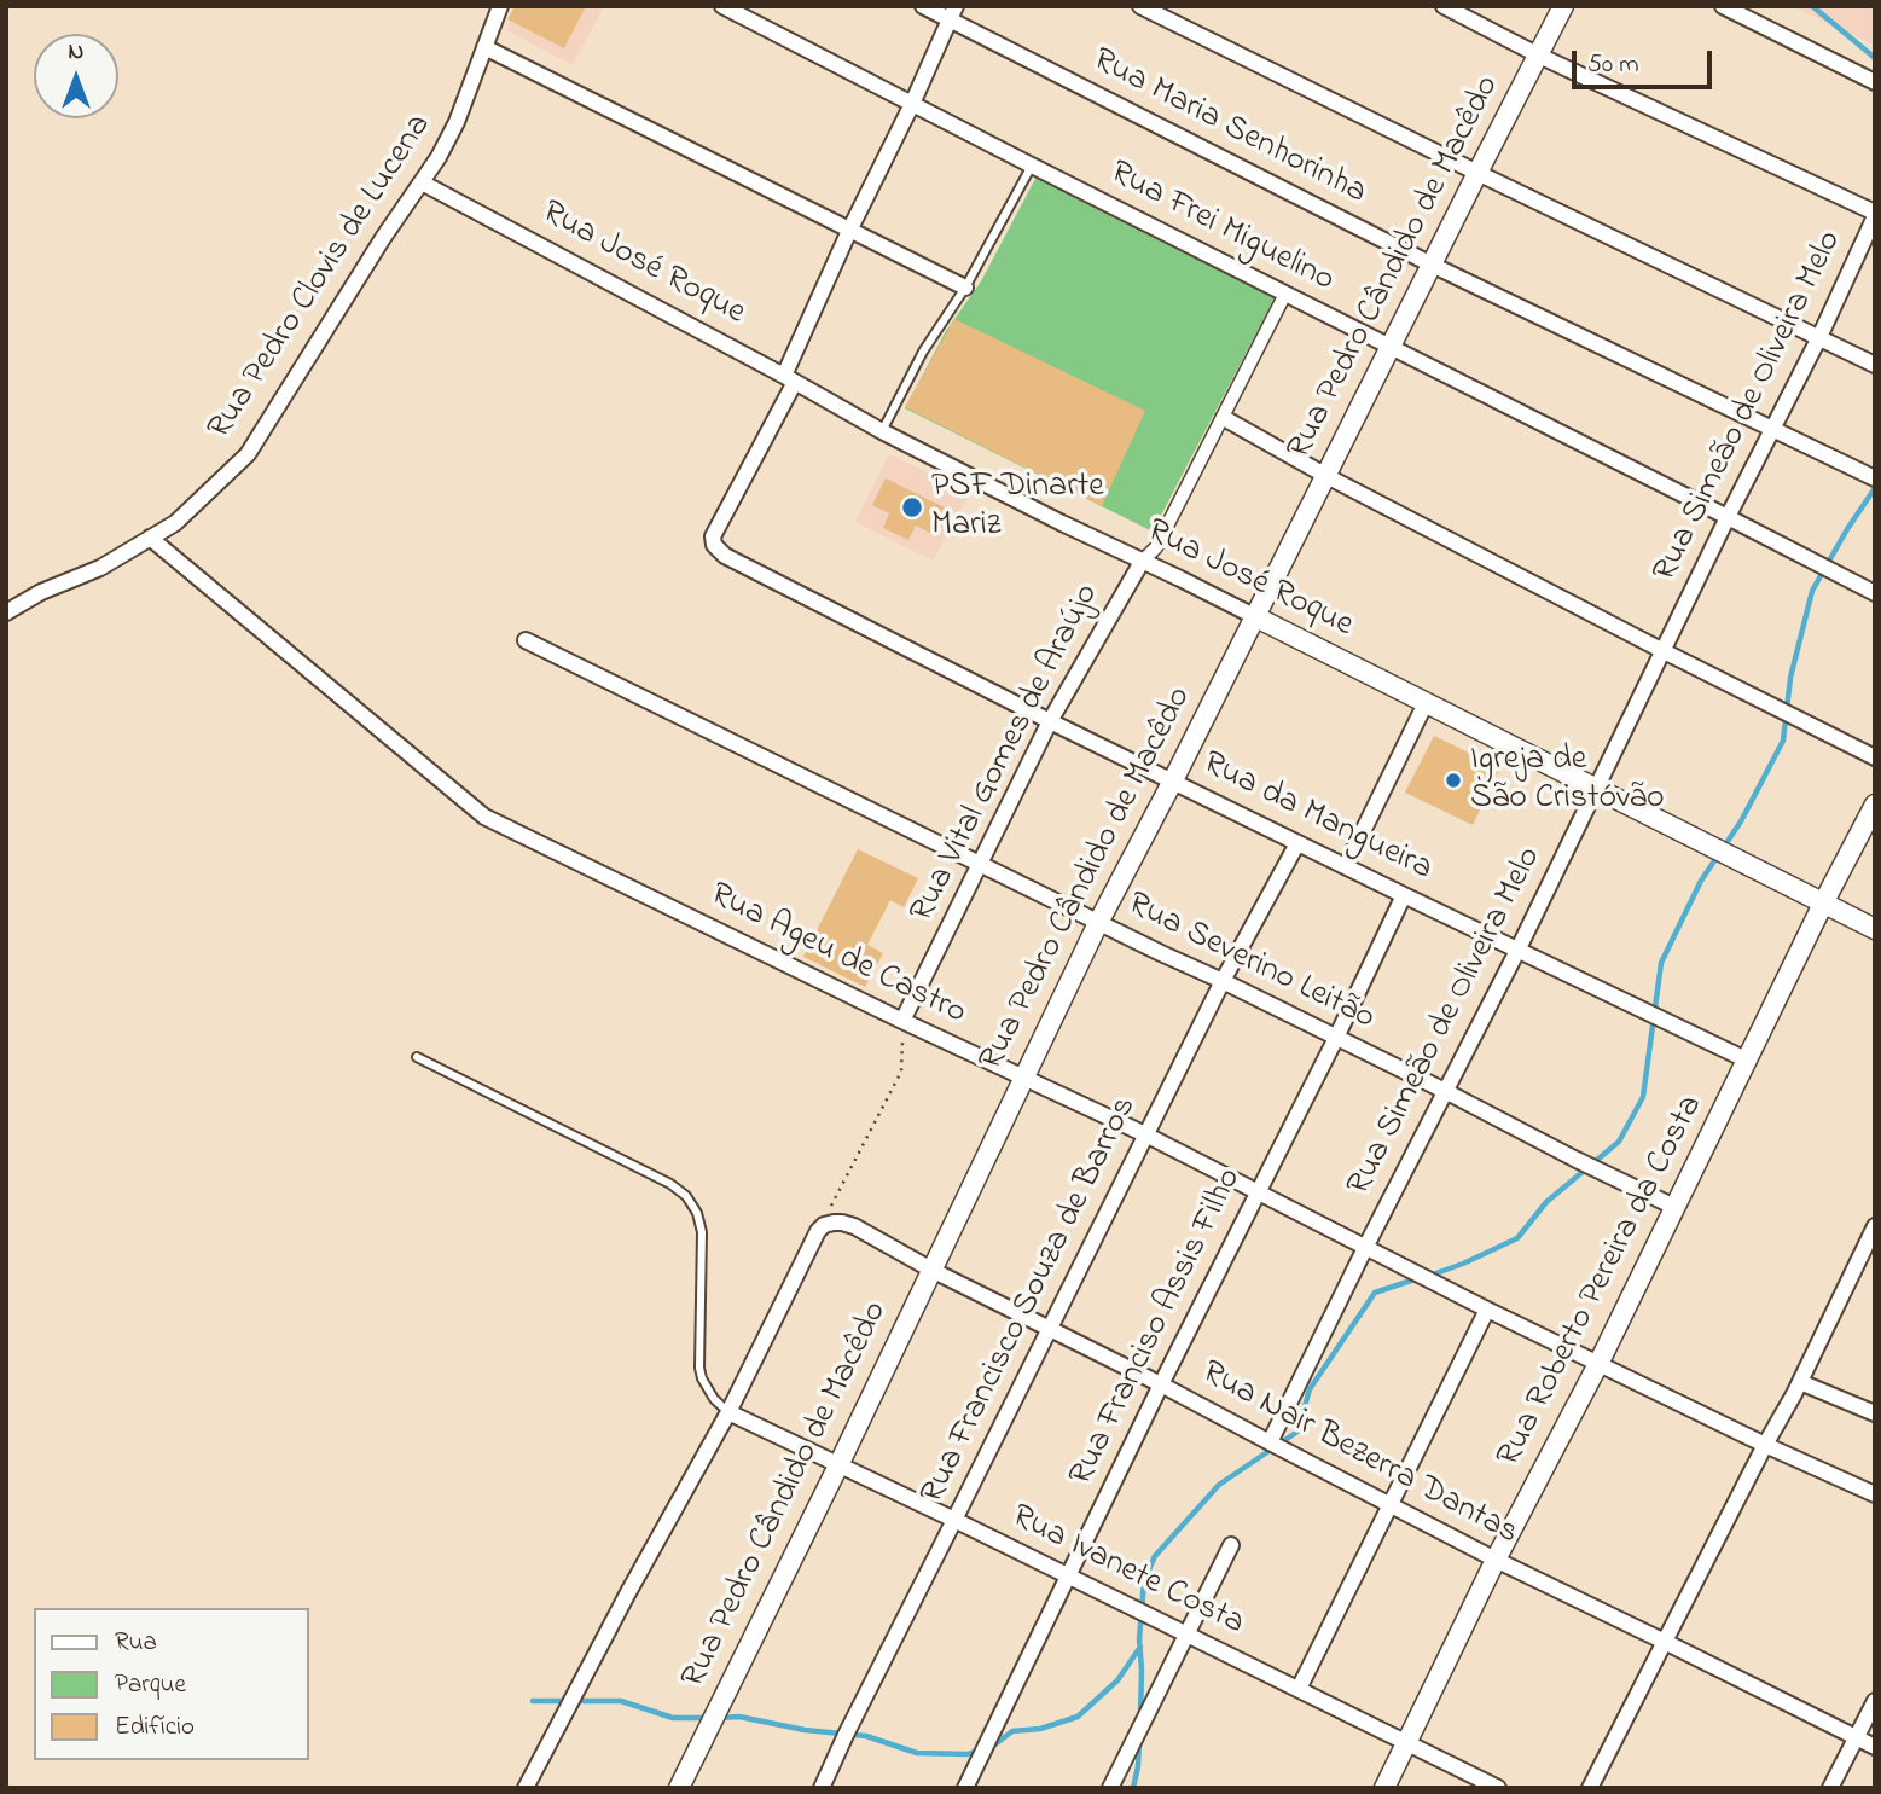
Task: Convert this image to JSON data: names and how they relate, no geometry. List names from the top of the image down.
{
  "streets": {
    "street": [
      "Rua Maria Senhorinha",
      "Rua Frei Miguelino",
      "Rua José Roque",
      "Rua Pedro Cândido de Macêdo",
      "Rua Pedro Clovis de Lucena",
      "Rua Simeão de Oliveira Melo",
      "Rua Vital Gomes de Araújo",
      "Rua da Mangueira",
      "Rua Ageu de Castro",
      "Rua Severino Leitão",
      "Rua Roberto Pereira da Costa",
      "Rua Francisco Souza de Barros",
      "Rua Franciso Assis Filho",
      "Rua Nair Bezerra Dantas",
      "Rua Ivanete Costa"
    ]
  },
  "crossings": [
    ["Rua Maria Senhorinha", "Rua Pedro Cândido de Macêdo"],
    ["Rua Maria Senhorinha", "Rua Simeão de Oliveira Melo"],
    ["Rua Frei Miguelino", "Rua Pedro Cândido de Macêdo"],
    ["Rua Frei Miguelino", "Rua Simeão de Oliveira Melo"],
    ["Rua Frei Miguelino", "Rua Vital Gomes de Araújo"],
    ["Rua José Roque", "Rua Pedro Cândido de Macêdo"],
    ["Rua José Roque", "Rua Pedro Clovis de Lucena"],
    ["Rua José Roque", "Rua Simeão de Oliveira Melo"],
    ["Rua José Roque", "Rua Vital Gomes de Araújo"],
    ["Rua José Roque", "Rua da Mangueira"],
    ["Rua José Roque", "Rua Roberto Pereira da Costa"],
    ["Rua Pedro Cândido de Macêdo", "Rua da Mangueira"],
    ["Rua Pedro Cândido de Macêdo", "Rua Ageu de Castro"],
    ["Rua Pedro Cândido de Macêdo", "Rua Severino Leitão"],
    ["Rua Pedro Cândido de Macêdo", "Rua Nair Bezerra Dantas"],
    ["Rua Pedro Cândido de Macêdo", "Rua Ivanete Costa"],
    ["Rua Pedro Clovis de Lucena", "Rua Ageu de Castro"],
    ["Rua Simeão de Oliveira Melo", "Rua da Mangueira"],
    ["Rua Simeão de Oliveira Melo", "Rua Ageu de Castro"],
    ["Rua Simeão de Oliveira Melo", "Rua Severino Leitão"],
    ["Rua Simeão de Oliveira Melo", "Rua Nair Bezerra Dantas"],
    ["Rua Vital Gomes de Araújo", "Rua da Mangueira"],
    ["Rua Vital Gomes de Araújo", "Rua Ageu de Castro"],
    ["Rua Vital Gomes de Araújo", "Rua Severino Leitão"],
    ["Rua da Mangueira", "Rua Roberto Pereira da Costa"],
    ["Rua da Mangueira", "Rua Francisco Souza de Barros"],
    ["Rua da Mangueira", "Rua Franciso Assis Filho"],
    ["Rua Ageu de Castro", "Rua Roberto Pereira da Costa"],
    ["Rua Ageu de Castro", "Rua Francisco Souza de Barros"],
    ["Rua Ageu de Castro", "Rua Franciso Assis Filho"],
    ["Rua Severino Leitão", "Rua Roberto Pereira da Costa"],
    ["Rua Severino Leitão", "Rua Francisco Souza de Barros"],
    ["Rua Severino Leitão", "Rua Franciso Assis Filho"],
    ["Rua Roberto Pereira da Costa", "Rua Nair Bezerra Dantas"],
    ["Rua Roberto Pereira da Costa", "Rua Ivanete Costa"],
    ["Rua Francisco Souza de Barros", "Rua Nair Bezerra Dantas"],
    ["Rua Francisco Souza de Barros", "Rua Ivanete Costa"],
    ["Rua Franciso Assis Filho", "Rua Nair Bezerra Dantas"],
    ["Rua Franciso Assis Filho", "Rua Ivanete Costa"]
  ],
  "places": ["PSF Dinarte Mariz", "Igreja de São Cristóvão"],
  "legend": ["Rua", "Parque", "Edifício"],
  "scale_bar": "50 m",
  "north": "top"
}
